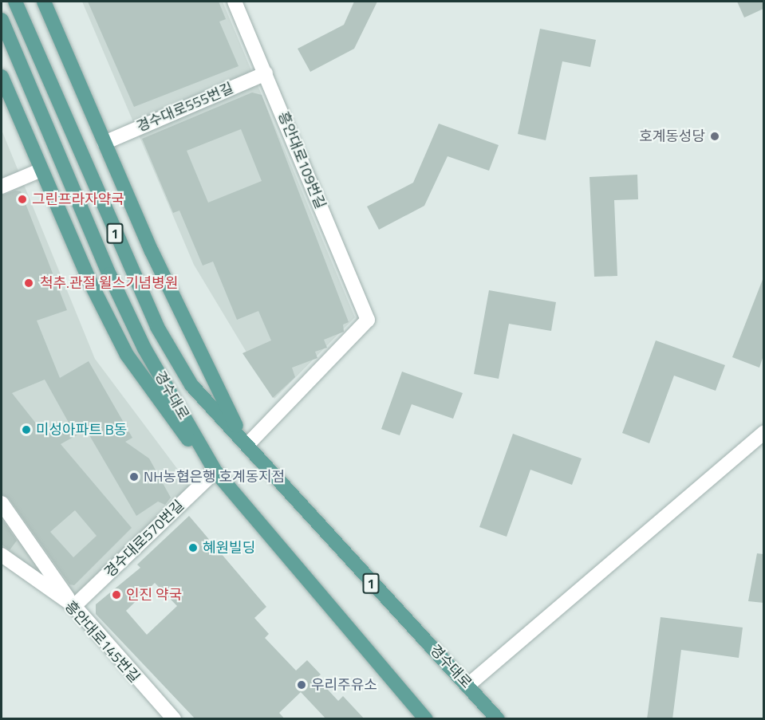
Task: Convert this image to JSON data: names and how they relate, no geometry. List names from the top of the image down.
{
  "streets": {
    "main road": ["1", "경수대로"],
    "street": [
      "경수대로555번길",
      "흥안대로109번길",
      "경수대로570번길",
      "흥안대로145번길"
    ]
  },
  "crossings": [
    ["경수대로555번길", "흥안대로109번길"],
    ["흥안대로109번길", "경수대로"],
    ["경수대로", "경수대로570번길"],
    ["경수대로570번길", "흥안대로145번길"]
  ],
  "places": [
    "호계동성당",
    "그린프라자약국",
    "척추.관절 윌스기념병원",
    "미성아파트 B동",
    "NH농협은행 호계동지점",
    "혜원빌딩",
    "인진 약국",
    "우리주유소"
  ]
}
